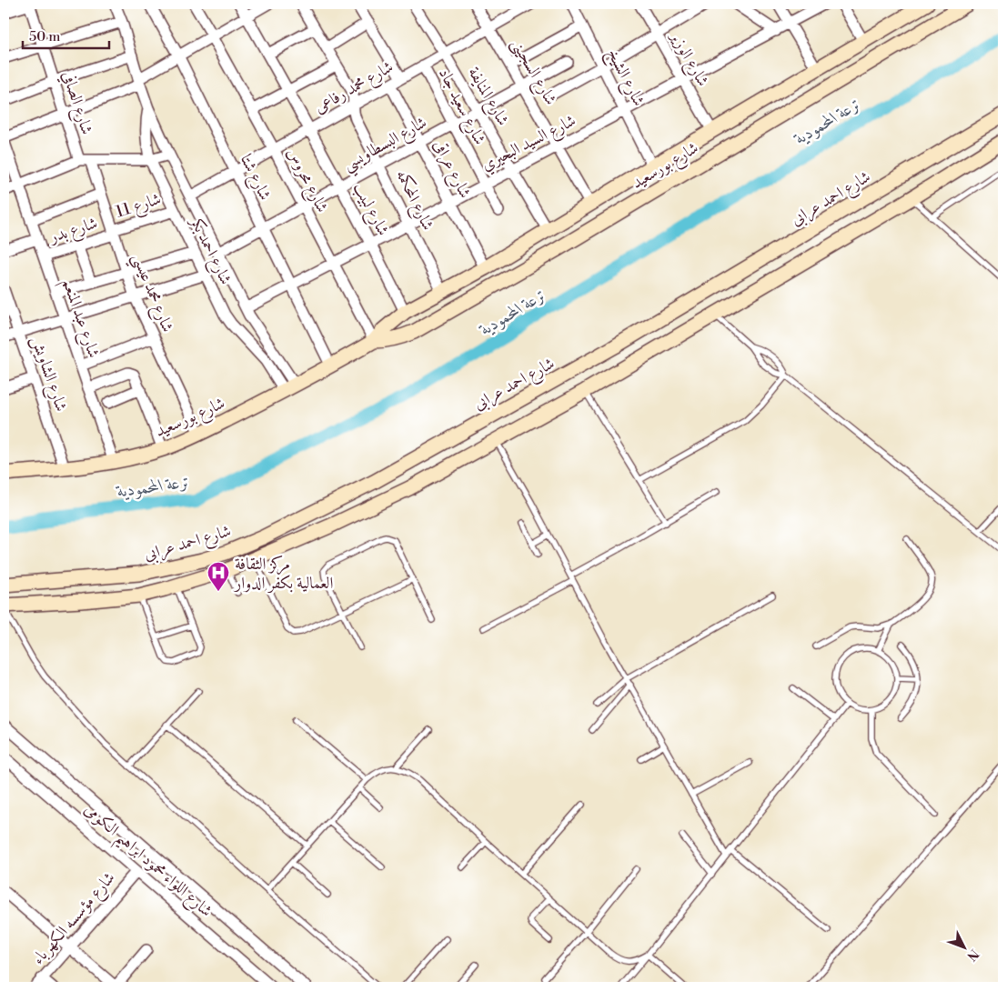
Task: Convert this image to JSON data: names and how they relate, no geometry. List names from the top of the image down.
{
  "streets": {
    "main road": ["شارع بورسعيد", "شارع احمد عرابى"],
    "street": [
      "شارع الوزير",
      "شارع السجينى",
      "شارع الشيخ",
      "شارع محمد رفاعى",
      "شارع المنايفة",
      "شارع الصافي",
      "شارع سعيد جاد",
      "شارع السيد البحيري",
      "شارع البسطاويسي",
      "شارع عراقى",
      "شارع شتا",
      "شارع محروس",
      "شارع المحكمه",
      "شارع 11",
      "شارع لبيب",
      "شارع بدر",
      "شارع احمد بكر",
      "شارع محمد عيسي",
      "شارع عبد المنعم",
      "شارع الشاويش",
      "شارع اللواء محمود ابراهيم الكومى",
      "شارع مؤسسه الكهرباء"
    ]
  },
  "crossings": [
    ["شارع الوزير", "شارع السيد البحيري"],
    ["شارع الوزير", "شارع بورسعيد"],
    ["شارع السجينى", "شارع محمد رفاعى"],
    ["شارع السجينى", "شارع السيد البحيري"],
    ["شارع السجينى", "شارع البسطاويسي"],
    ["شارع السجينى", "شارع بورسعيد"],
    ["شارع الشيخ", "شارع السيد البحيري"],
    ["شارع الشيخ", "شارع بورسعيد"],
    ["شارع محمد رفاعى", "شارع المنايفة"],
    ["شارع محمد رفاعى", "شارع سعيد جاد"],
    ["شارع محمد رفاعى", "شارع عراقى"],
    ["شارع محمد رفاعى", "شارع شتا"],
    ["شارع محمد رفاعى", "شارع محروس"],
    ["شارع محمد رفاعى", "شارع المحكمه"],
    ["شارع محمد رفاعى", "شارع لبيب"],
    ["شارع محمد رفاعى", "شارع احمد بكر"],
    ["شارع المنايفة", "شارع السيد البحيري"],
    ["شارع المنايفة", "شارع البسطاويسي"],
    ["شارع المنايفة", "شارع بورسعيد"],
    ["شارع الصافي", "شارع محمد عيسي"],
    ["شارع سعيد جاد", "شارع السيد البحيري"],
    ["شارع سعيد جاد", "شارع البسطاويسي"],
    ["شارع السيد البحيري", "شارع عراقى"],
    ["شارع السيد البحيري", "شارع شتا"],
    ["شارع السيد البحيري", "شارع محروس"],
    ["شارع السيد البحيري", "شارع المحكمه"],
    ["شارع السيد البحيري", "شارع لبيب"],
    ["شارع السيد البحيري", "شارع احمد بكر"],
    ["شارع البسطاويسي", "شارع عراقى"],
    ["شارع البسطاويسي", "شارع شتا"],
    ["شارع البسطاويسي", "شارع محروس"],
    ["شارع البسطاويسي", "شارع المحكمه"],
    ["شارع البسطاويسي", "شارع لبيب"],
    ["شارع البسطاويسي", "شارع احمد بكر"],
    ["شارع بورسعيد", "شارع عراقى"],
    ["شارع بورسعيد", "شارع شتا"],
    ["شارع بورسعيد", "شارع محروس"],
    ["شارع بورسعيد", "شارع المحكمه"],
    ["شارع بورسعيد", "شارع لبيب"],
    ["شارع بورسعيد", "شارع احمد بكر"],
    ["شارع بورسعيد", "شارع محمد عيسي"],
    ["شارع بورسعيد", "شارع عبد المنعم"],
    ["شارع بورسعيد", "شارع الشاويش"],
    ["شارع 11", "شارع بدر"],
    ["شارع 11", "شارع احمد بكر"],
    ["شارع 11", "شارع محمد عيسي"],
    ["شارع بدر", "شارع محمد عيسي"],
    ["شارع بدر", "شارع عبد المنعم"],
    ["شارع اللواء محمود ابراهيم الكومى", "شارع مؤسسه الكهرباء"]
  ],
  "water": ["ترعة المحمودية"],
  "places": {
    "hospital": ["مركز الثقافة العمالية بكفر الدوار"]
  },
  "scale_bar": "50 m",
  "north": "bottom right"
}
